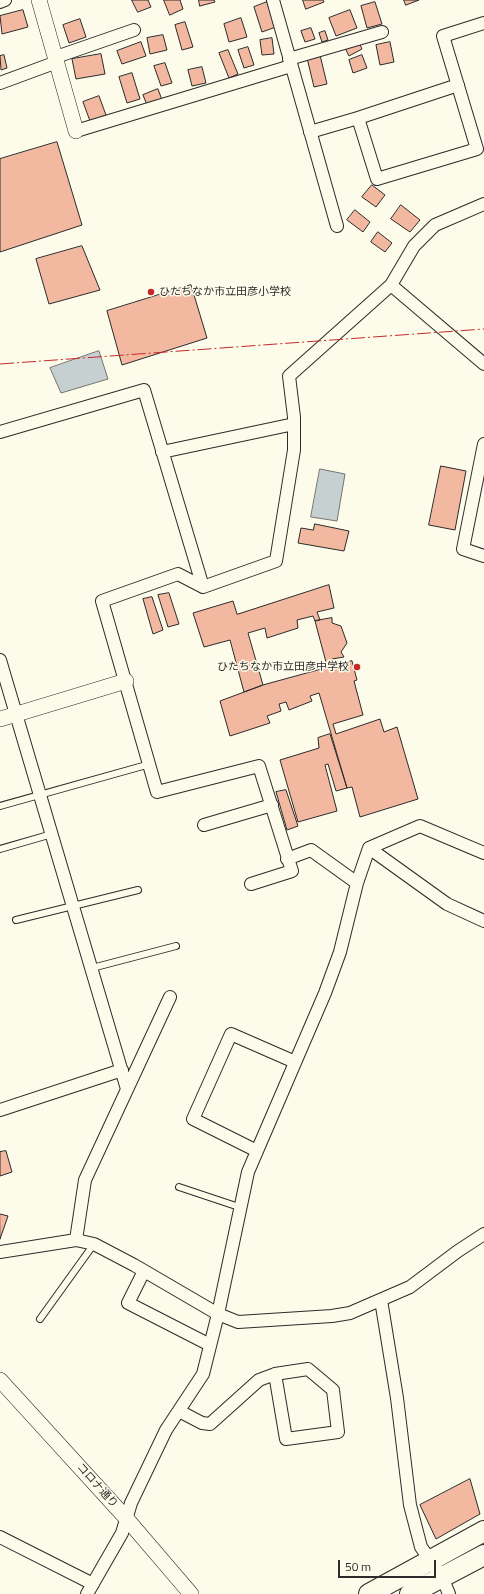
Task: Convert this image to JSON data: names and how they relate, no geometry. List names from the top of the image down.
{
  "streets": {
    "street": ["コロナ通り"]
  },
  "places": ["ひたちなか市立田彦小学校", "ひたちなか市立田彦中学校"],
  "scale_bar": "50 m"
}
